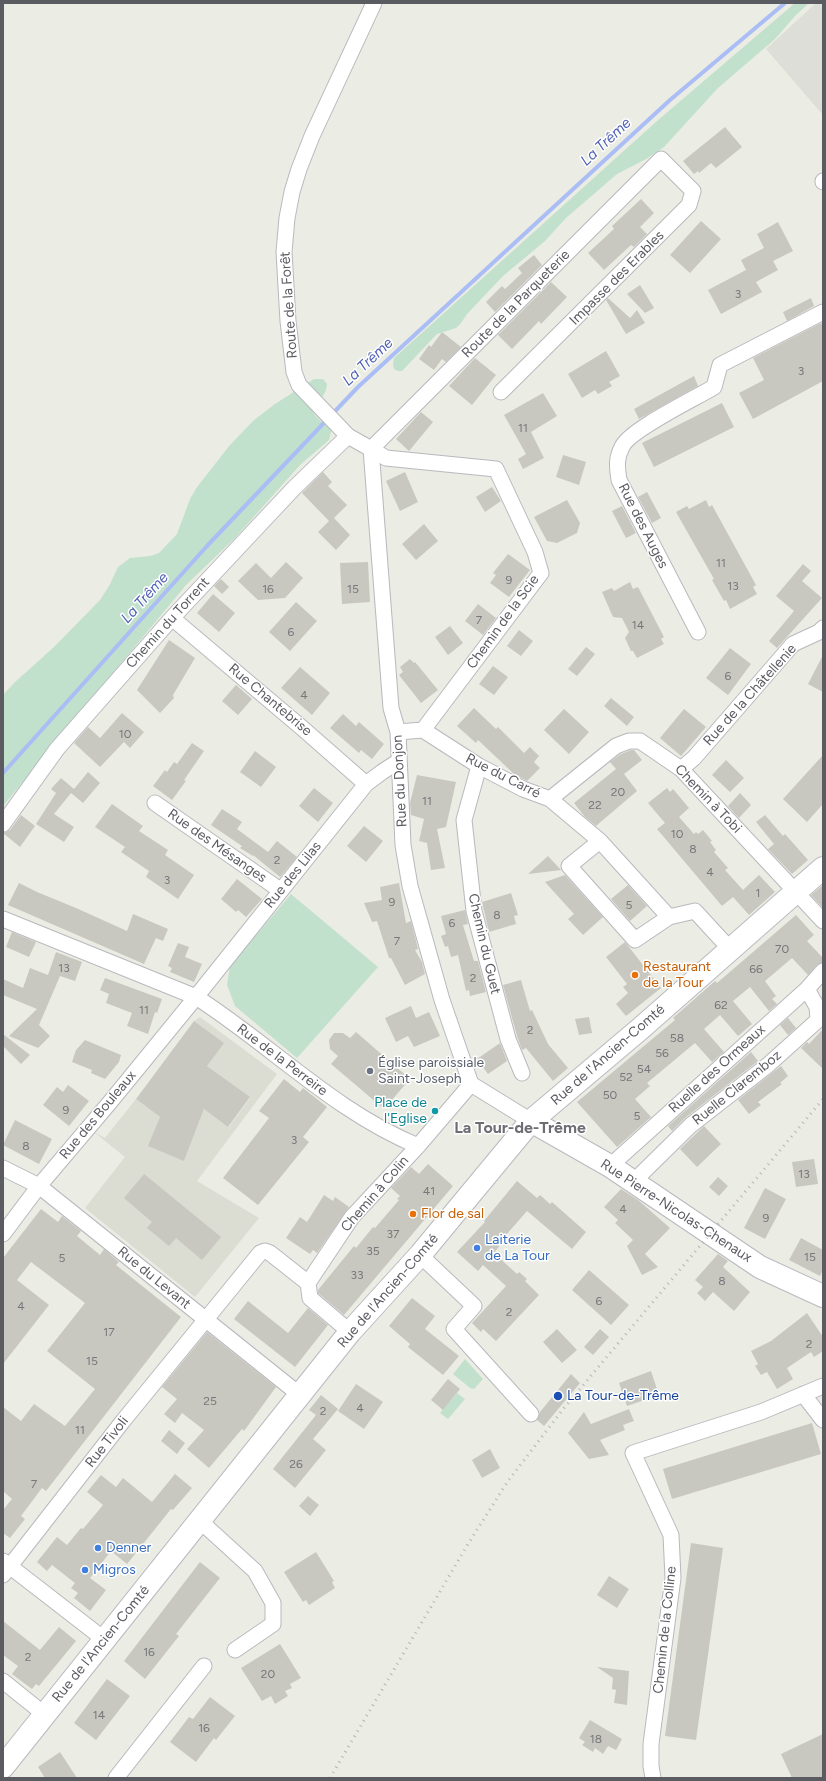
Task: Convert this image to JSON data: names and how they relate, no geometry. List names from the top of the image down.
{
  "streets": {
    "main road": ["Rue de l'Ancien-Comté", "Rue Pierre-Nicolas-Chenaux"],
    "street": [
      "Impasse des Erables",
      "Route de la Parqueterie",
      "Route de la Forêt",
      "Rue des Auges",
      "Chemin de la Scie",
      "Chemin du Torrent",
      "Rue de la Châtellenie",
      "Rue Chantebrise",
      "Rue du Carré",
      "Rue du Donjon",
      "Chemin à Tobi",
      "Rue des Mésanges",
      "Rue des Lilas",
      "Chemin du Guet",
      "Rue de la Perreire",
      "Ruelle des Ormeaux",
      "Ruelle Claremboz",
      "Rue des Bouleaux",
      "Chemin à Colin",
      "Rue du Levant",
      "Rue Tivoli",
      "Chemin de la Colline"
    ]
  },
  "crossings": [
    ["Impasse des Erables", "Route de la Parqueterie"],
    ["Route de la Parqueterie", "Chemin de la Scie"],
    ["Route de la Parqueterie", "Rue du Donjon"],
    ["Route de la Forêt", "Chemin du Torrent"],
    ["Chemin de la Scie", "Rue du Carré"],
    ["Chemin de la Scie", "Rue du Donjon"],
    ["Chemin du Torrent", "Rue Chantebrise"],
    ["Rue de la Châtellenie", "Chemin à Tobi"],
    ["Rue Chantebrise", "Rue des Lilas"],
    ["Rue du Carré", "Chemin à Tobi"],
    ["Rue du Carré", "Chemin du Guet"],
    ["Rue du Donjon", "Rue des Lilas"],
    ["Chemin à Tobi", "Rue de l'Ancien-Comté"],
    ["Rue des Mésanges", "Rue des Lilas"],
    ["Rue des Lilas", "Rue de la Perreire"],
    ["Rue des Lilas", "Rue des Bouleaux"],
    ["Rue de l'Ancien-Comté", "Rue Pierre-Nicolas-Chenaux"],
    ["Rue de l'Ancien-Comté", "Rue du Levant"],
    ["Rue de la Perreire", "Rue des Bouleaux"],
    ["Rue de la Perreire", "Chemin à Colin"],
    ["Ruelle des Ormeaux", "Ruelle Claremboz"],
    ["Ruelle des Ormeaux", "Rue Pierre-Nicolas-Chenaux"],
    ["Ruelle Claremboz", "Rue Pierre-Nicolas-Chenaux"],
    ["Rue des Bouleaux", "Rue du Levant"],
    ["Chemin à Colin", "Rue Tivoli"],
    ["Rue du Levant", "Rue Tivoli"]
  ],
  "districts": ["La Tour-de-Trême"],
  "water": ["La Trême"],
  "places": [
    "Restaurant de la Tour",
    "Église paroissiale Saint-Joseph",
    "Place de l'Eglise",
    "Flor de sal",
    "Laiterie de La Tour",
    "La Tour-de-Trême",
    "Denner",
    "Migros"
  ],
  "house_numbers": [
    "3",
    "3",
    "11",
    "11",
    "9",
    "13",
    "16",
    "15",
    "7",
    "14",
    "6",
    "6",
    "4",
    "10",
    "20",
    "11",
    "22",
    "10",
    "8",
    "2",
    "4",
    "3",
    "1",
    "9",
    "5",
    "8",
    "6",
    "7",
    "70",
    "13",
    "66",
    "2",
    "62",
    "11",
    "2",
    "58",
    "56",
    "54",
    "52",
    "50",
    "9",
    "5",
    "3",
    "8",
    "13",
    "41",
    "4",
    "9",
    "37",
    "35",
    "15",
    "5",
    "33",
    "8",
    "6",
    "4",
    "2",
    "17",
    "2",
    "15",
    "25",
    "4",
    "2",
    "11",
    "26",
    "7",
    "16",
    "2",
    "20",
    "14",
    "16",
    "18"
  ]
}
